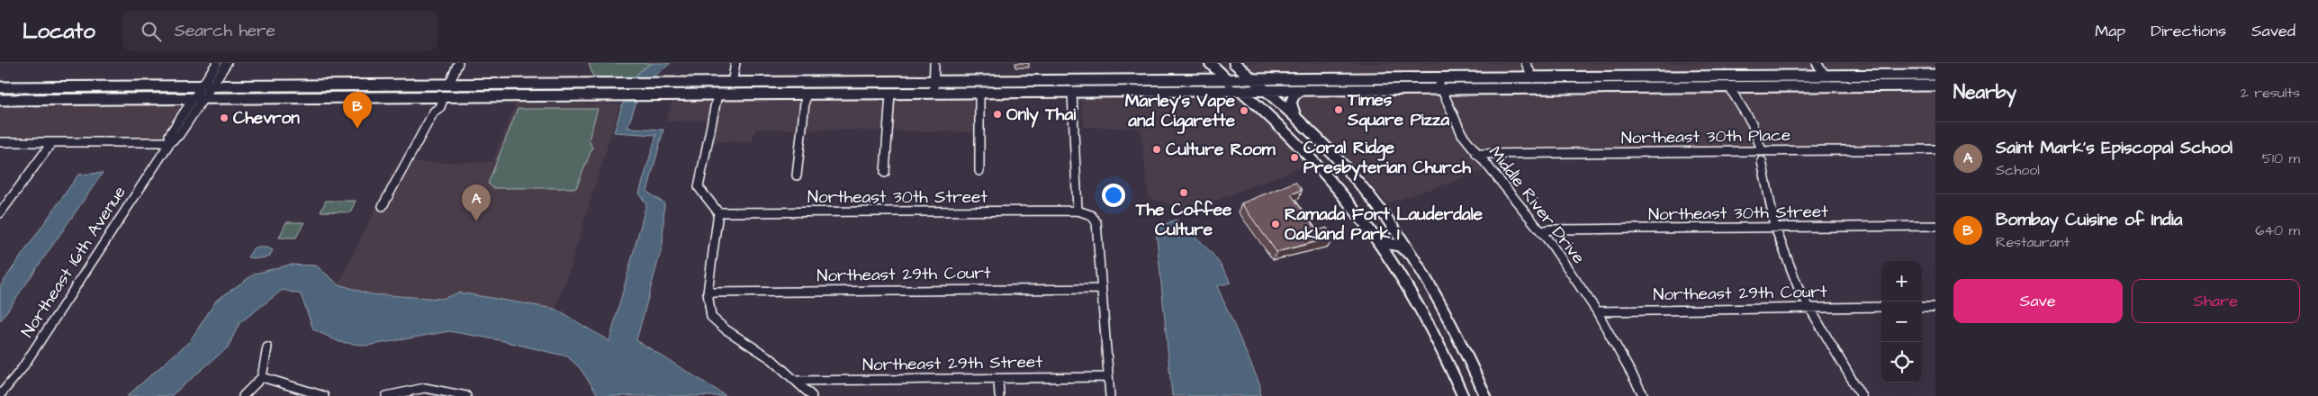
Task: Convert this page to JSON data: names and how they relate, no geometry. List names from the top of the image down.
{
  "streets": {
    "street": [
      "Northeast 30th Place",
      "Northeast 30th Street",
      "Middle River Drive",
      "Northeast 16th Avenue",
      "Northeast 29th Court",
      "Northeast 29th Street"
    ]
  },
  "crossings": [
    ["Northeast 30th Place", "Middle River Drive"],
    ["Northeast 30th Street", "Middle River Drive"],
    ["Middle River Drive", "Northeast 29th Court"]
  ],
  "places": [
    "Times Square Pizza",
    "Marley's Vape and Cigarette",
    "Only Thai",
    "Chevron",
    "Culture Room",
    "Coral Ridge Presbyterian Church",
    "The Coffee Culture",
    "Ramada Fort Lauderdale Oakland Park 1"
  ],
  "page": {
    "header": "Locato",
    "search": "Search here",
    "nav": ["Map", "Directions", "Saved"],
    "heading": ["Nearby", "2 results"],
    "pins": ["B", "A"],
    "list": [
      {
        "mark": "A",
        "name": "Saint Mark's Episcopal School",
        "note": "School",
        "value": "510 m"
      },
      {
        "mark": "B",
        "name": "Bombay Cuisine of India",
        "note": "Restaurant",
        "value": "640 m"
      }
    ],
    "map_buttons": ["+", "−"],
    "buttons": ["Save", "Share"]
  }
}
